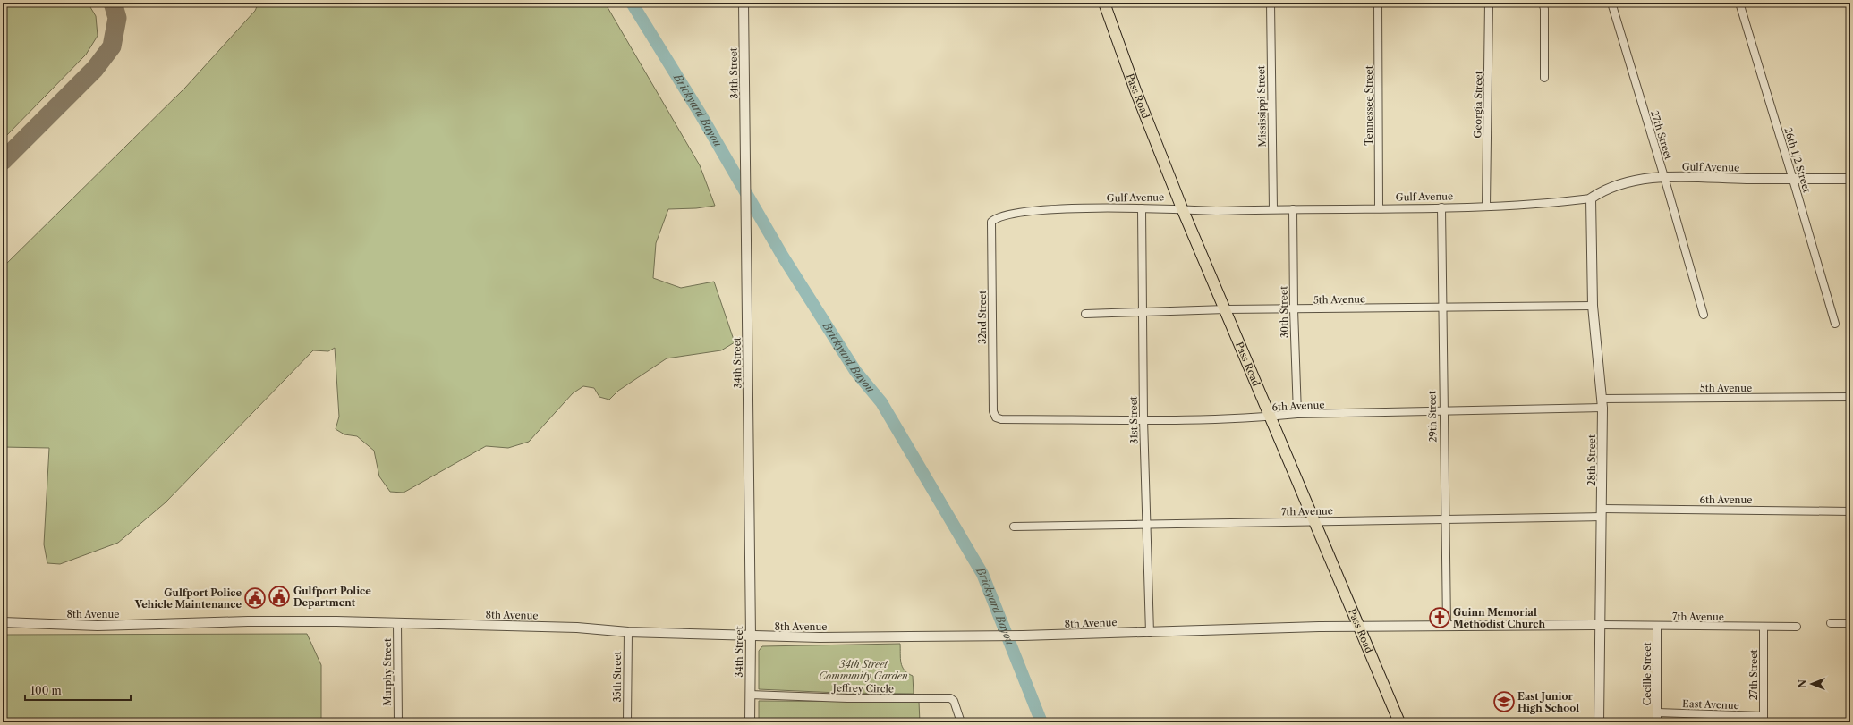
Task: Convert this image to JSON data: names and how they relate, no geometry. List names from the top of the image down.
{
  "streets": {
    "main road": ["Pass Road"],
    "street": [
      "34th Street",
      "Georgia Street",
      "Tennessee Street",
      "Mississippi Street",
      "27th Street",
      "26th 1/2 Street",
      "Gulf Avenue",
      "5th Avenue",
      "30th Street",
      "32nd Street",
      "6th Avenue",
      "29th Street",
      "31st Street",
      "28th Street",
      "7th Avenue",
      "8th Avenue",
      "Murphy Street",
      "Cecille Street",
      "35th Street",
      "Jeffrey Circle",
      "East Avenue"
    ]
  },
  "crossings": [
    ["34th Street", "8th Avenue"],
    ["34th Street", "Jeffrey Circle"],
    ["Pass Road", "Gulf Avenue"],
    ["Pass Road", "5th Avenue"],
    ["Pass Road", "6th Avenue"],
    ["Pass Road", "7th Avenue"],
    ["Pass Road", "8th Avenue"],
    ["Georgia Street", "Gulf Avenue"],
    ["Tennessee Street", "Gulf Avenue"],
    ["Mississippi Street", "Gulf Avenue"],
    ["27th Street", "Gulf Avenue"],
    ["27th Street", "7th Avenue"],
    ["27th Street", "East Avenue"],
    ["26th 1/2 Street", "Gulf Avenue"],
    ["Gulf Avenue", "30th Street"],
    ["Gulf Avenue", "32nd Street"],
    ["Gulf Avenue", "29th Street"],
    ["Gulf Avenue", "31st Street"],
    ["Gulf Avenue", "28th Street"],
    ["5th Avenue", "30th Street"],
    ["5th Avenue", "29th Street"],
    ["5th Avenue", "31st Street"],
    ["5th Avenue", "28th Street"],
    ["30th Street", "6th Avenue"],
    ["32nd Street", "6th Avenue"],
    ["6th Avenue", "29th Street"],
    ["6th Avenue", "31st Street"],
    ["6th Avenue", "28th Street"],
    ["6th Avenue", "7th Avenue"],
    ["29th Street", "7th Avenue"],
    ["29th Street", "8th Avenue"],
    ["31st Street", "7th Avenue"],
    ["31st Street", "8th Avenue"],
    ["28th Street", "7th Avenue"],
    ["28th Street", "8th Avenue"],
    ["7th Avenue", "8th Avenue"],
    ["7th Avenue", "Cecille Street"],
    ["8th Avenue", "Murphy Street"],
    ["8th Avenue", "35th Street"],
    ["Cecille Street", "East Avenue"]
  ],
  "water": ["Brickyard Bayou"],
  "parks": ["34th Street Community Garden"],
  "places": {
    "public building": ["Gulfport Police Department", "Gulfport Police Vehicle Maintenance"],
    "church": ["Guinn Memorial Methodist Church"],
    "school or university": ["East Junior High School"]
  },
  "scale_bar": "100 m",
  "north": "left"
}
